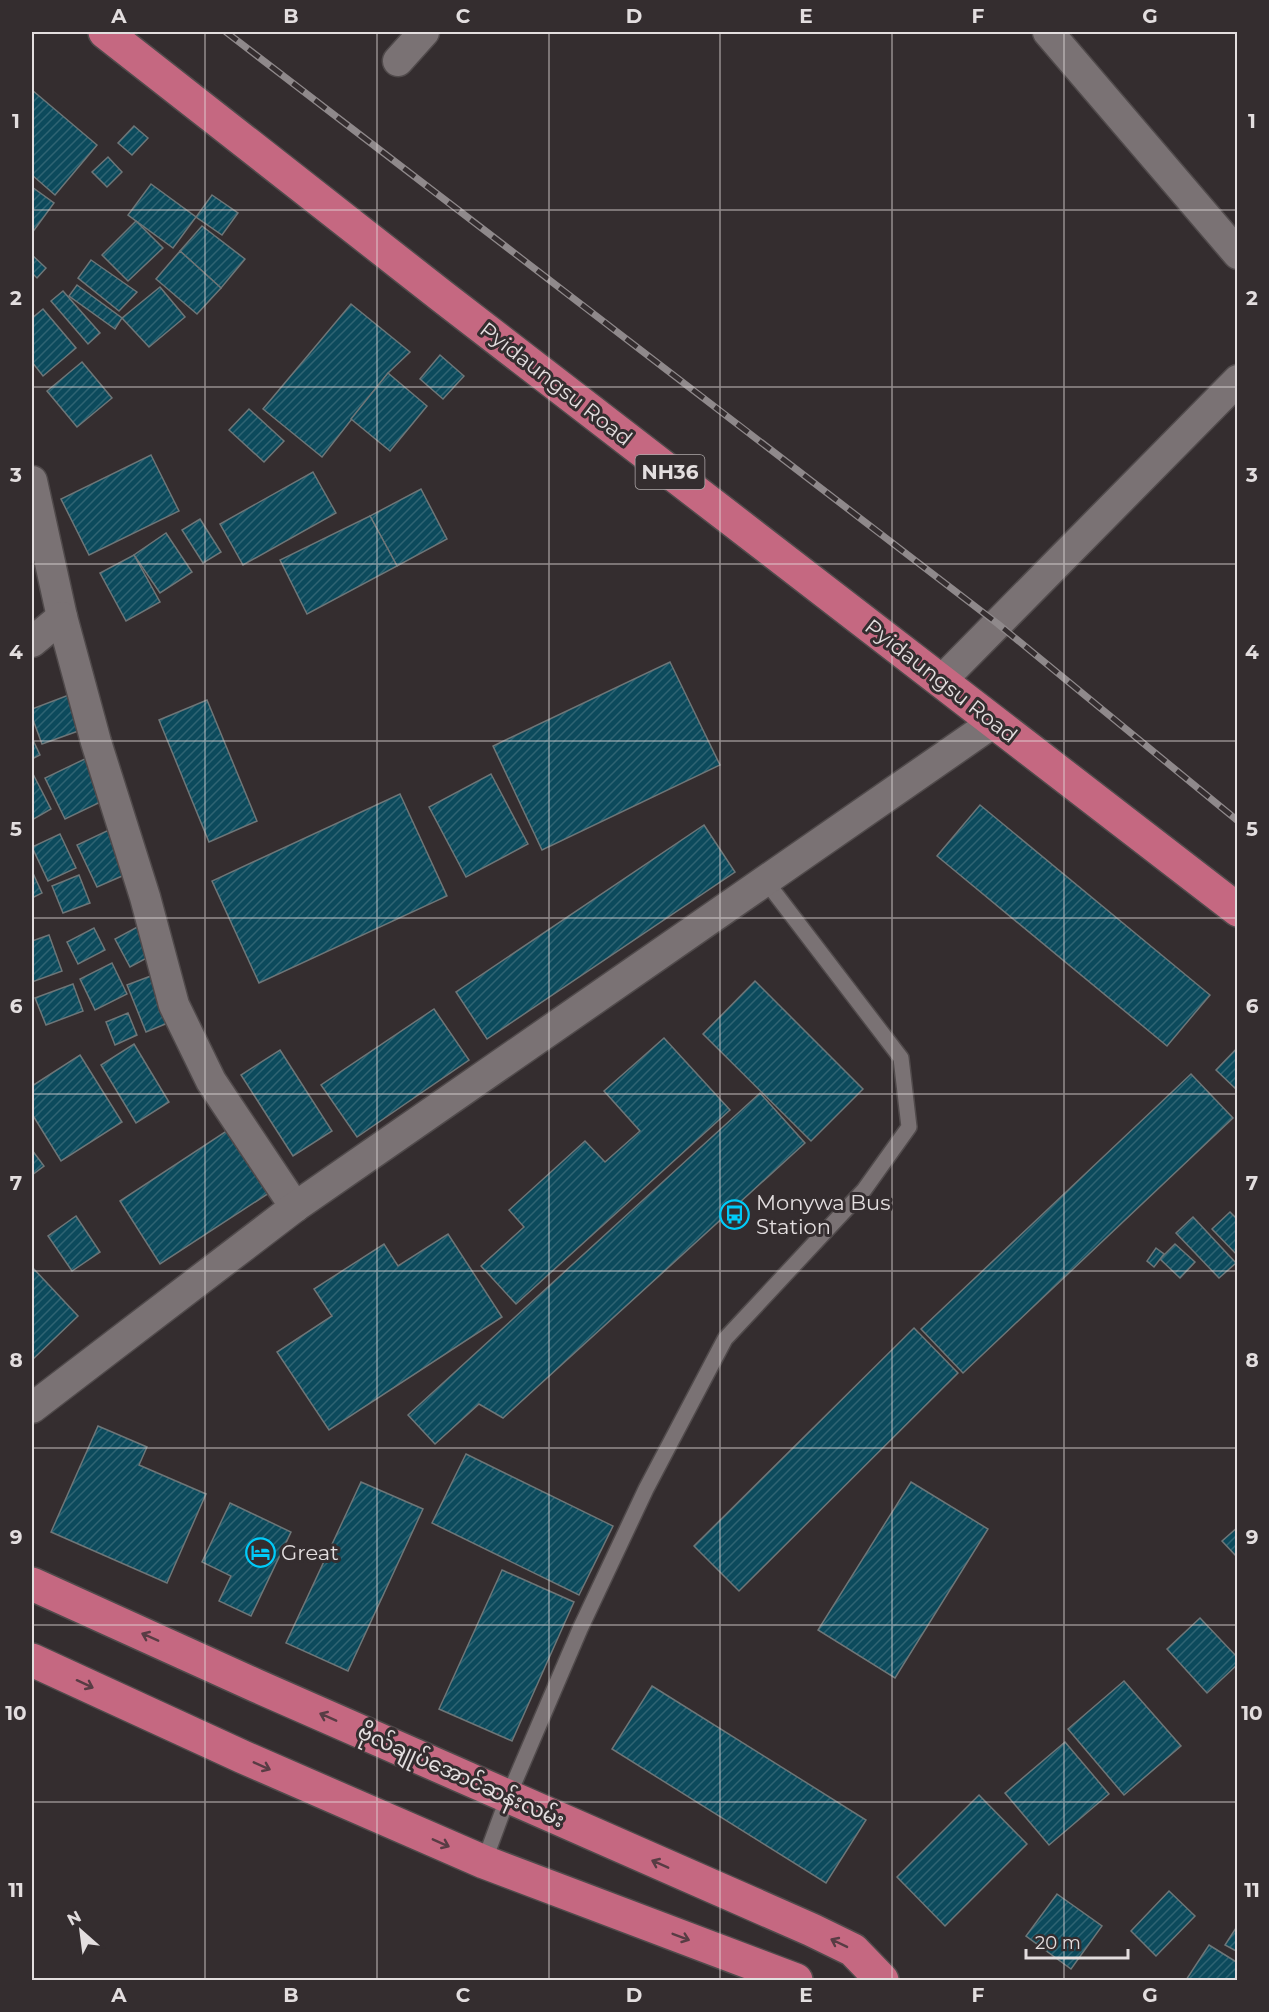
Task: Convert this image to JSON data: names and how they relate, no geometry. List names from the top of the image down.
{
  "streets": {
    "highway": ["Pyidaungsu Road", "NH36", "ဗိုလ်ချုပ်အောင်ဆန်းလမ်း"]
  },
  "places": {
    "bus stop": ["Monywa Bus Station"],
    "hotel": ["Great"]
  },
  "scale_bar": "20 m",
  "north": "top left",
  "grid": {
    "columns": [
      "A",
      "B",
      "C",
      "D",
      "E",
      "F",
      "G"
    ],
    "rows": [
      "1",
      "2",
      "3",
      "4",
      "5",
      "6",
      "7",
      "8",
      "9",
      "10",
      "11"
    ]
  }
}
